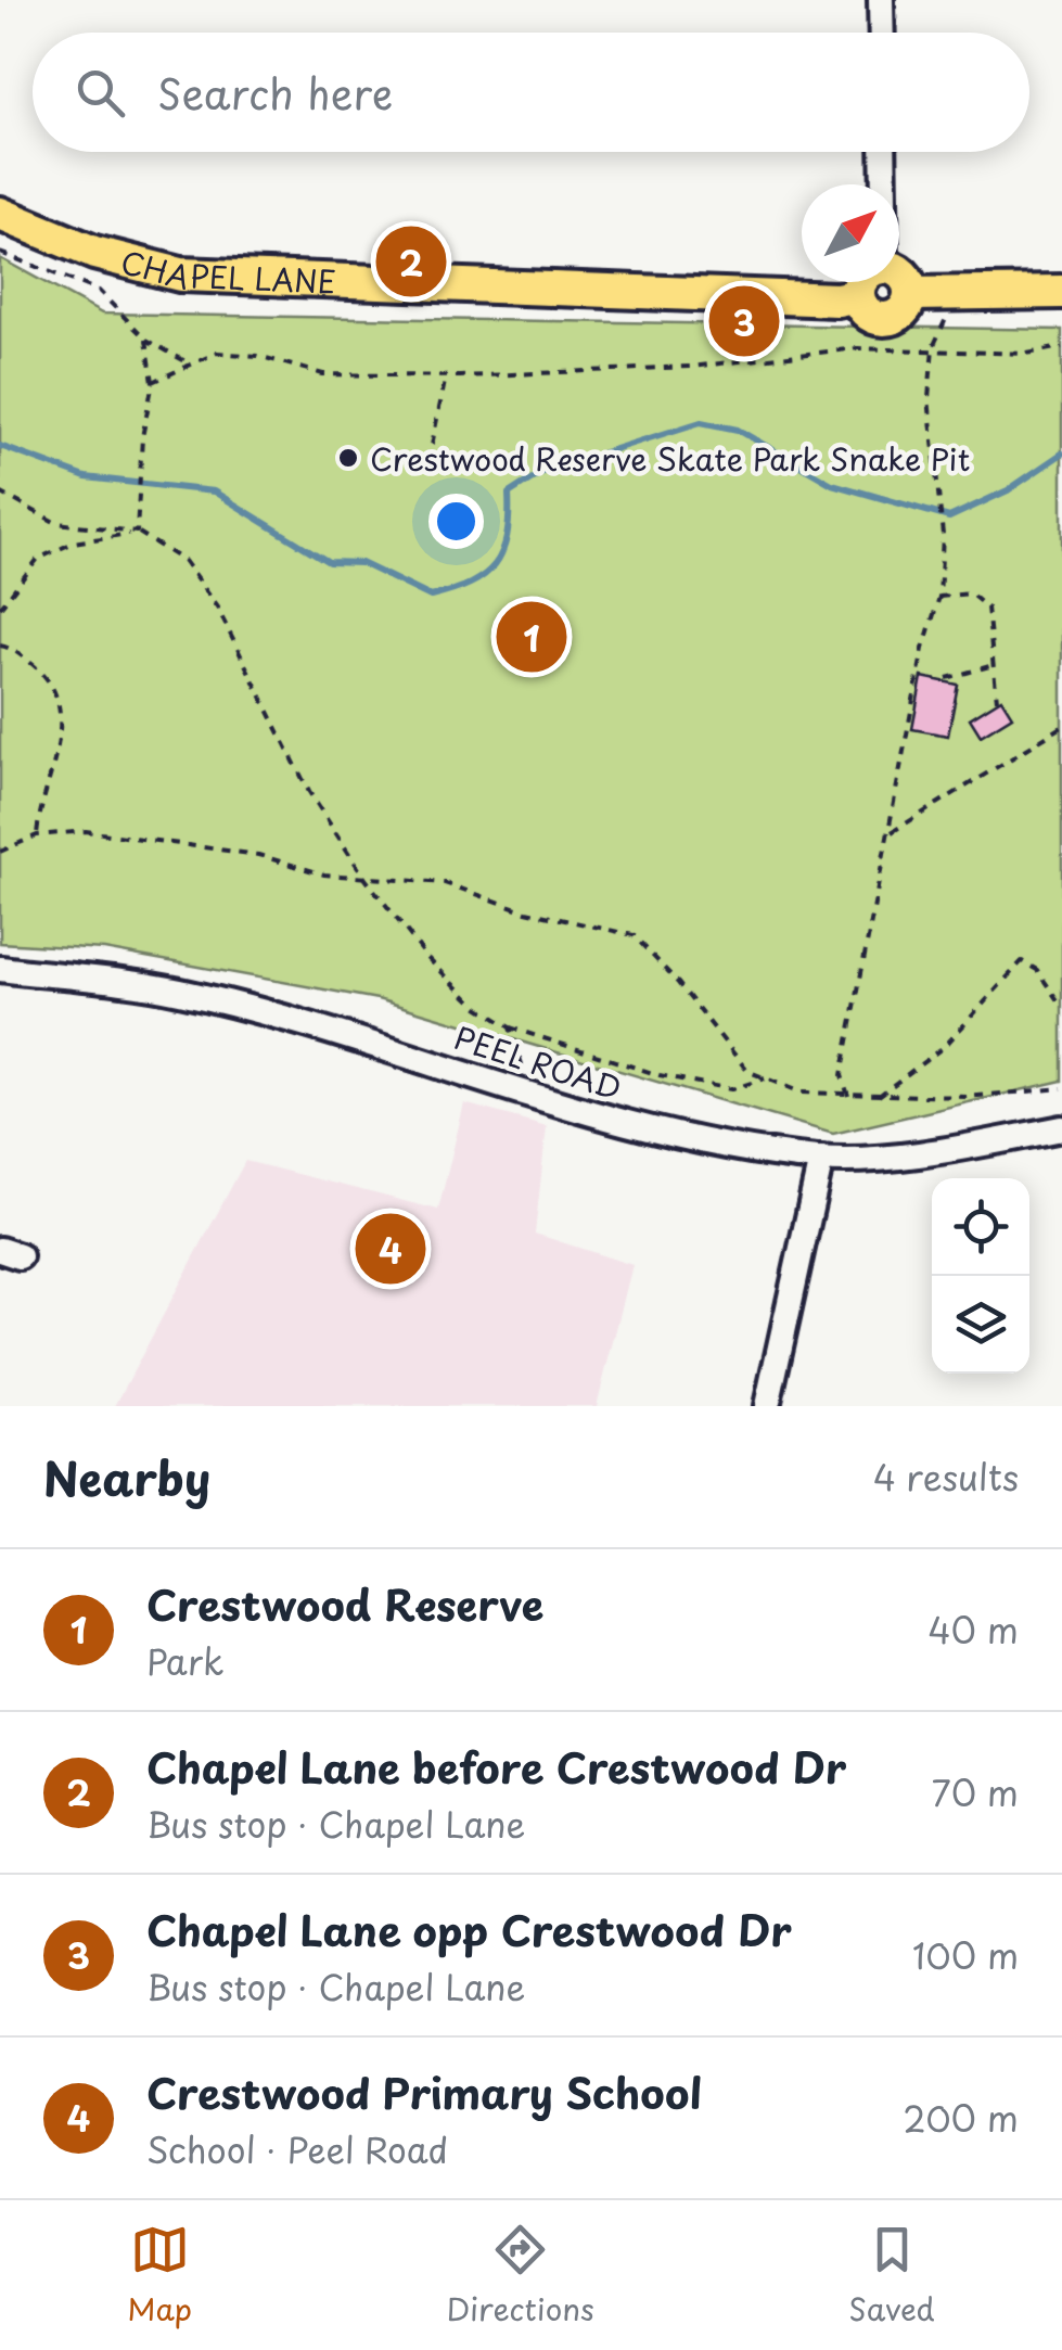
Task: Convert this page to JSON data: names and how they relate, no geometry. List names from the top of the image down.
{
  "streets": {
    "main road": ["CHAPEL LANE"],
    "street": ["PEEL ROAD"]
  },
  "places": ["Crestwood Reserve Skate Park Snake Pit"],
  "north": "top right",
  "page": {
    "search": "Search here",
    "pins": [
      "2",
      "3",
      "1",
      "4"
    ],
    "heading": ["Nearby", "4 results"],
    "list": [
      {
        "mark": "1",
        "name": "Crestwood Reserve",
        "note": "Park",
        "value": "40 m"
      },
      {
        "mark": "2",
        "name": "Chapel Lane before Crestwood Dr",
        "note": "Bus stop · Chapel Lane",
        "value": "70 m"
      },
      {
        "mark": "3",
        "name": "Chapel Lane opp Crestwood Dr",
        "note": "Bus stop · Chapel Lane",
        "value": "100 m"
      },
      {
        "mark": "4",
        "name": "Crestwood Primary School",
        "note": "School · Peel Road",
        "value": "200 m"
      }
    ],
    "nav": ["Map", "Directions", "Saved"]
  }
}
